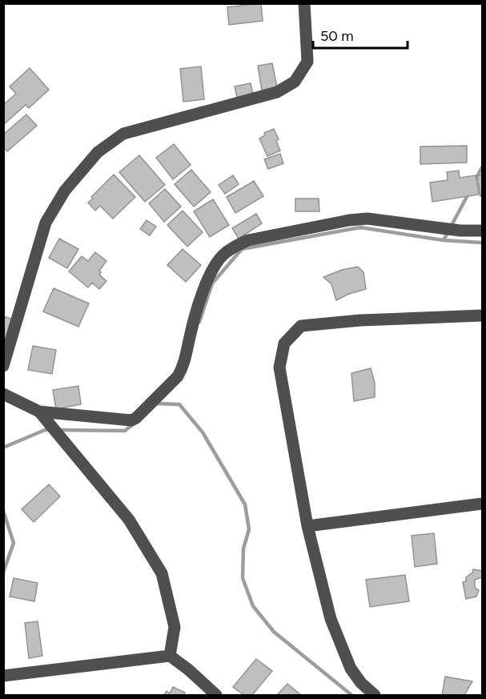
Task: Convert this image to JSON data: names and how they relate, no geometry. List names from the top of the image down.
{
  "scale_bar": "50 m"
}
